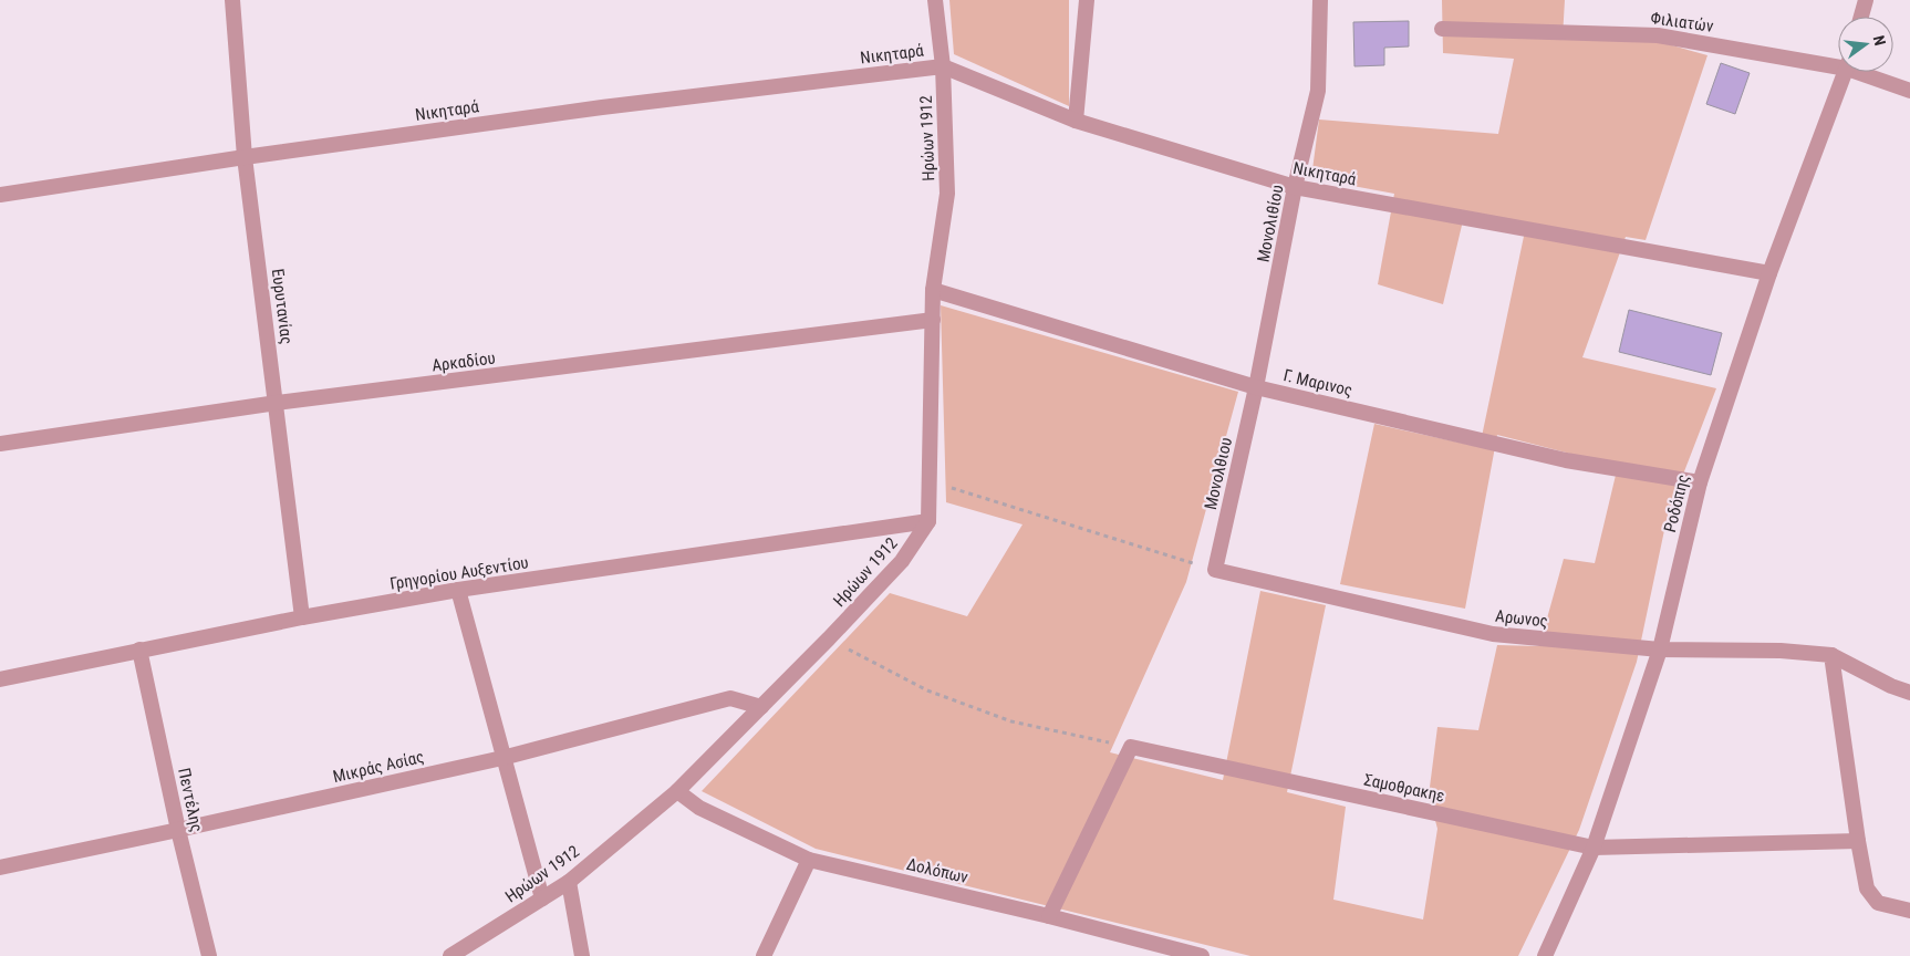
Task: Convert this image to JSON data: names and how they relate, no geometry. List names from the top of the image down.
{
  "streets": {
    "street": [
      "Φιλιατών",
      "Νικηταρά",
      "Ηρώων 1912",
      "Μονολιθίου",
      "Ευρυτανίας",
      "Αρκαδίου",
      "Γ. Μαρινος",
      "Μονολθιου",
      "Ροδόπης",
      "Γρηγορίου Αυξεντίου",
      "Αρωνος",
      "Μικράς Ασίας",
      "Σαμοθρακηε",
      "Πεντέλης",
      "Δολόπων"
    ]
  },
  "crossings": [
    ["Νικηταρά", "Ηρώων 1912"],
    ["Νικηταρά", "Μονολιθίου"],
    ["Νικηταρά", "Ευρυτανίας"],
    ["Νικηταρά", "Ροδόπης"],
    ["Ηρώων 1912", "Αρκαδίου"],
    ["Ηρώων 1912", "Γ. Μαρινος"],
    ["Ηρώων 1912", "Γρηγορίου Αυξεντίου"],
    ["Ηρώων 1912", "Μικράς Ασίας"],
    ["Ηρώων 1912", "Δολόπων"],
    ["Μονολιθίου", "Γ. Μαρινος"],
    ["Μονολιθίου", "Μονολθιου"],
    ["Ευρυτανίας", "Αρκαδίου"],
    ["Ευρυτανίας", "Γρηγορίου Αυξεντίου"],
    ["Γ. Μαρινος", "Μονολθιου"],
    ["Γ. Μαρινος", "Ροδόπης"],
    ["Μονολθιου", "Αρωνος"],
    ["Ροδόπης", "Αρωνος"],
    ["Ροδόπης", "Σαμοθρακηε"],
    ["Γρηγορίου Αυξεντίου", "Πεντέλης"],
    ["Μικράς Ασίας", "Πεντέλης"]
  ],
  "north": "right"
}
